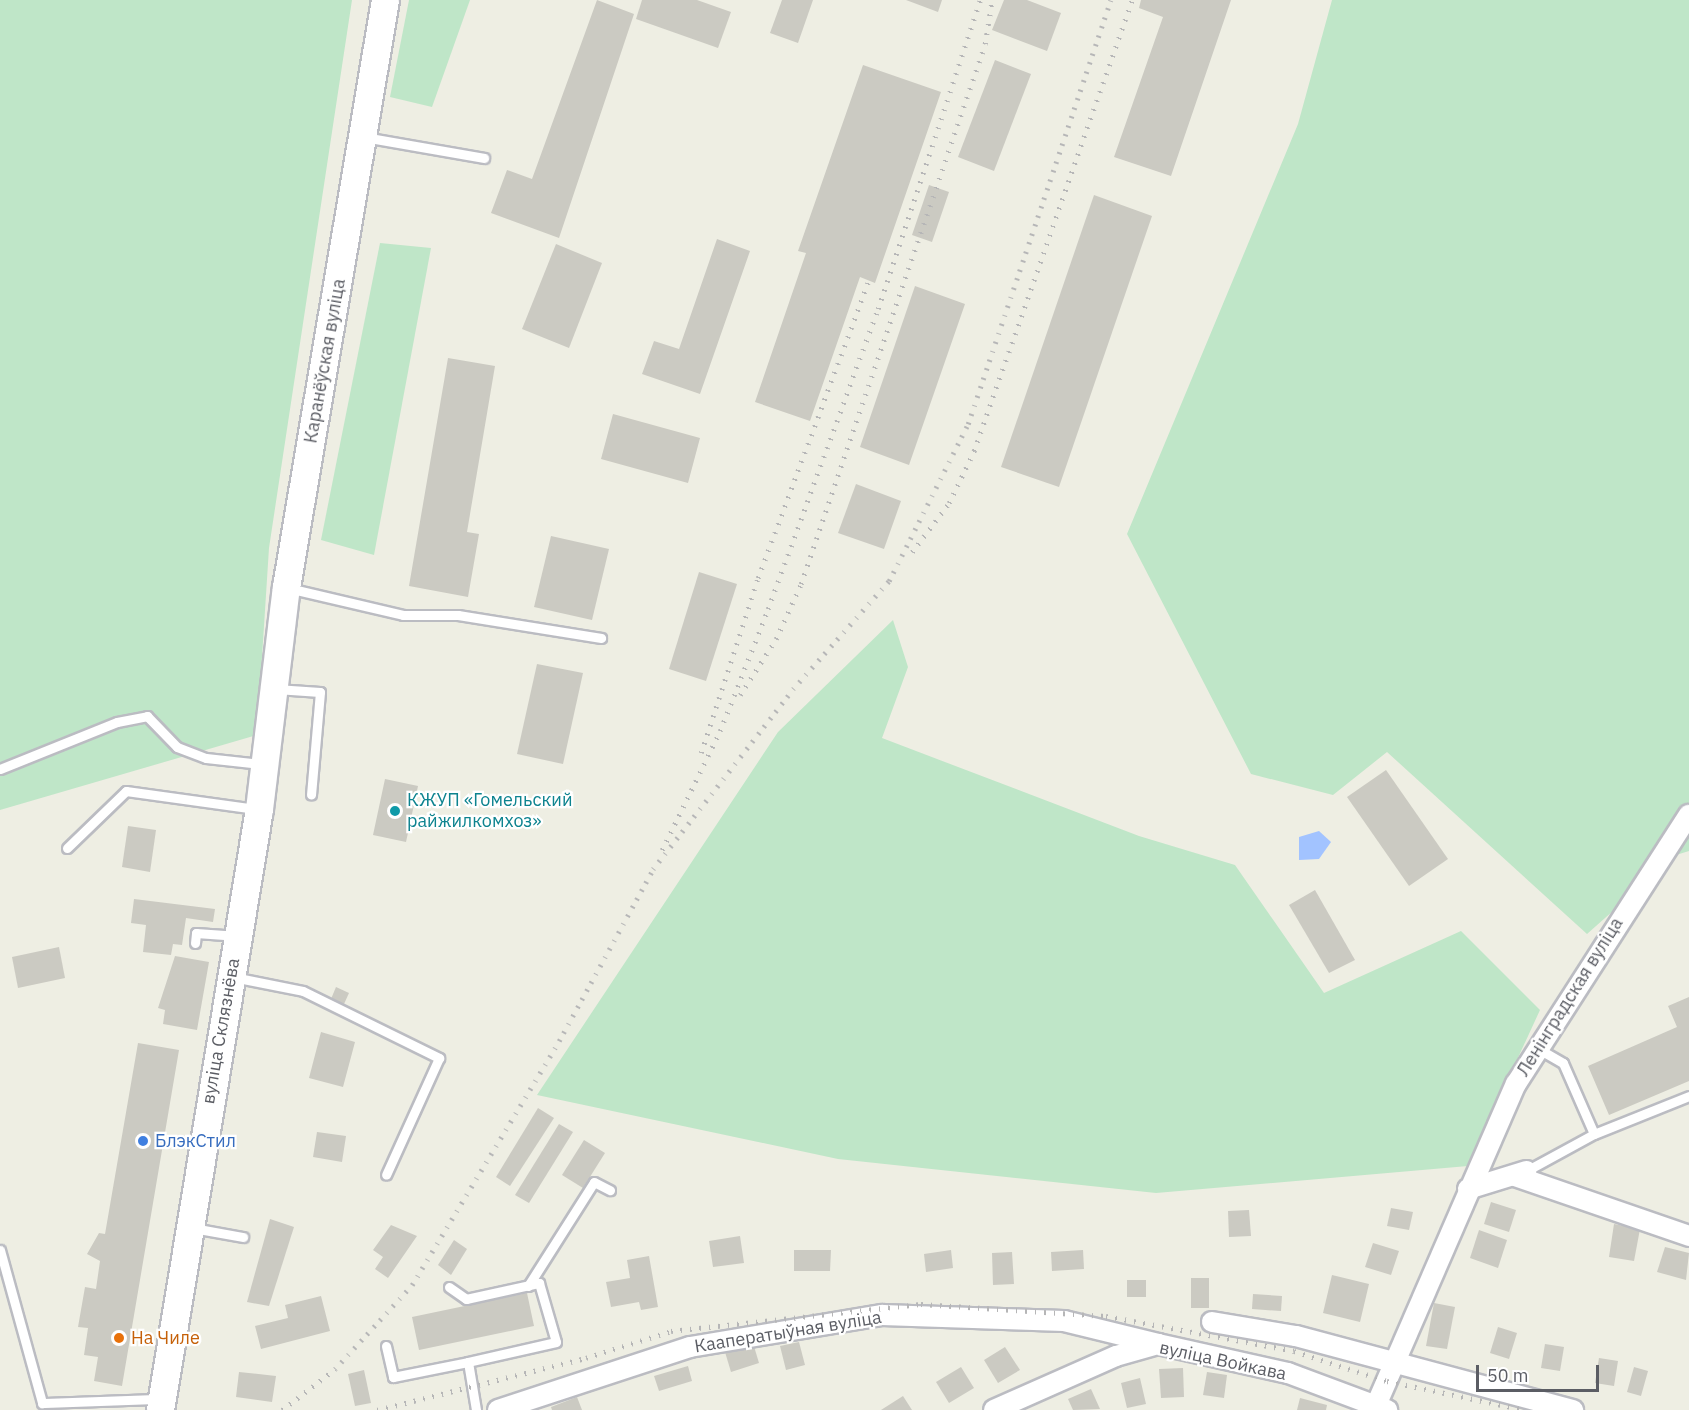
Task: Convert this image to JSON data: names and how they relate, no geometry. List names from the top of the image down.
{
  "streets": {
    "main road": ["Каранёўская вуліца", "вуліца Склязнёва"],
    "street": ["Ленінградская вуліца", "Кааператыўная вуліца", "вуліца Войкава"]
  },
  "crossings": [
    ["Каранёўская вуліца", "вуліца Склязнёва"],
    ["Ленінградская вуліца", "вуліца Войкава"],
    ["Кааператыўная вуліца", "вуліца Войкава"]
  ],
  "places": ["КЖУП «Гомельский райжилкомхоз»", "БлэкСтил", "На Чиле"],
  "scale_bar": "50 m"
}
